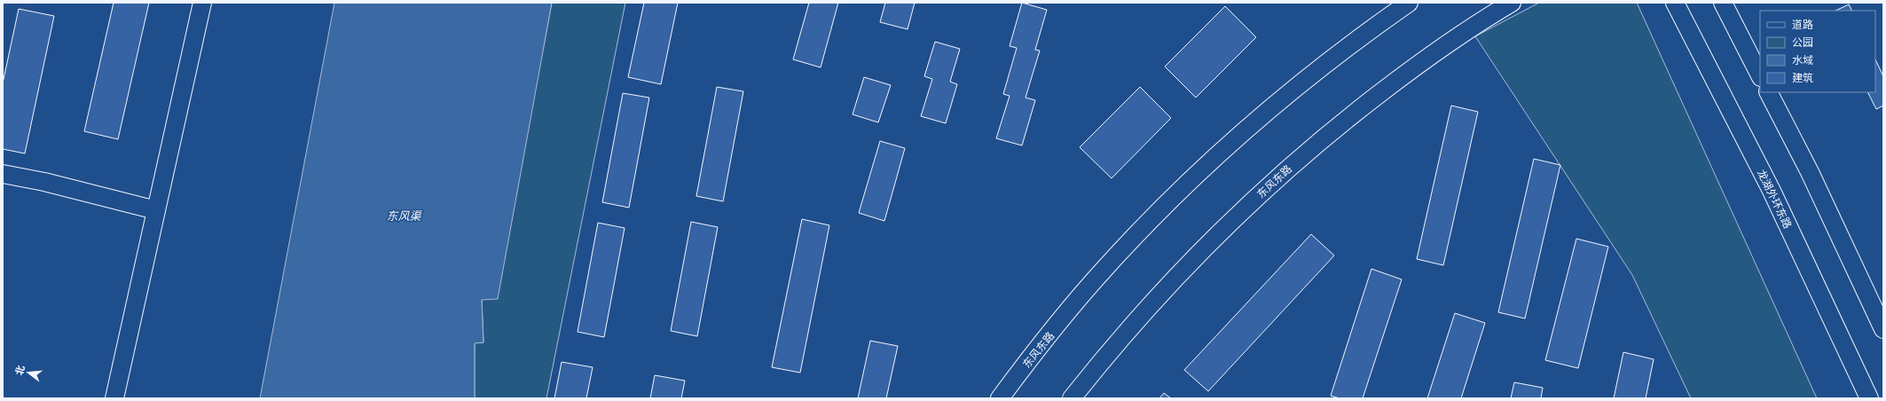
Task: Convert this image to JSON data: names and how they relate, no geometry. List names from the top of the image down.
{
  "streets": {
    "main road": ["东风东路", "龙湖外环东路"]
  },
  "water": ["东风渠"],
  "legend": [
    "道路",
    "公园",
    "水域",
    "建筑"
  ],
  "north": "left"
}
